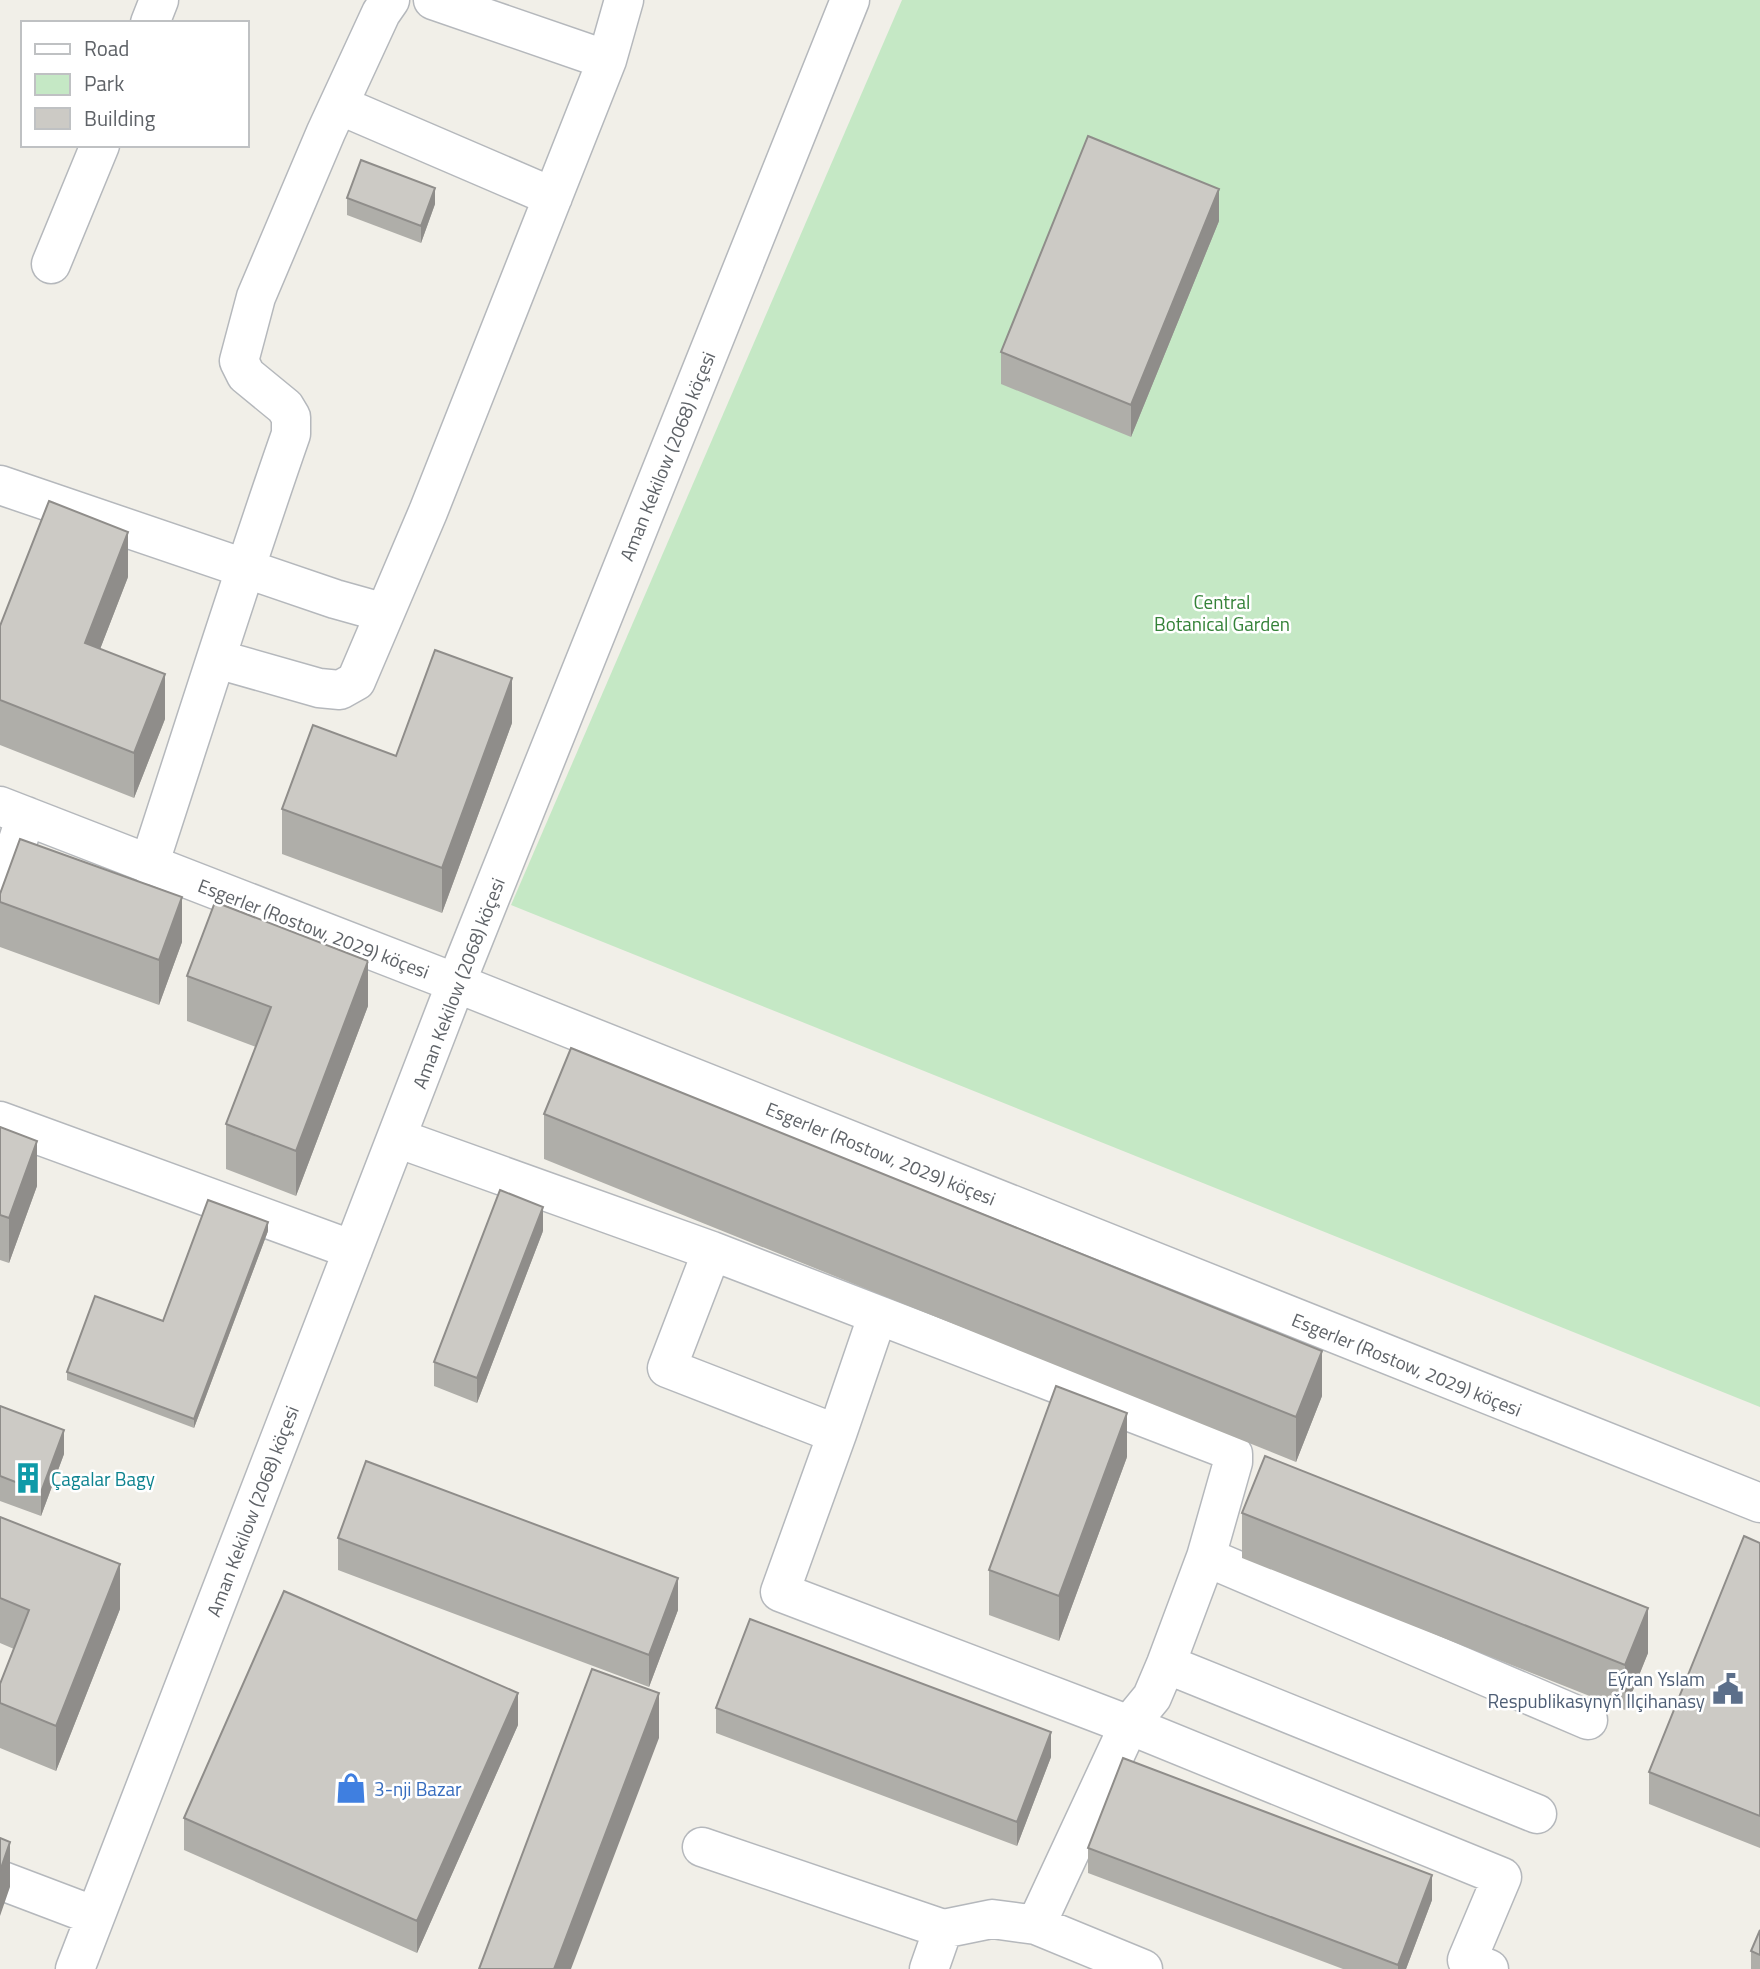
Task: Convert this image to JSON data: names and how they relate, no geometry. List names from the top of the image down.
{
  "streets": {
    "street": ["Aman Kekilow (2068) köçesi", "Esgerler (Rostow, 2029) köçesi"]
  },
  "crossings": [
    ["Aman Kekilow (2068) köçesi", "Esgerler (Rostow, 2029) köçesi"]
  ],
  "parks": ["Central Botanical Garden"],
  "places": {
    "building": ["Çagalar Bagy"],
    "public building": ["Eýran Yslam Respublikasynyň Ilçihanasy"],
    "shop": ["3-nji Bazar"]
  },
  "legend": ["Road", "Park", "Building"]
}
